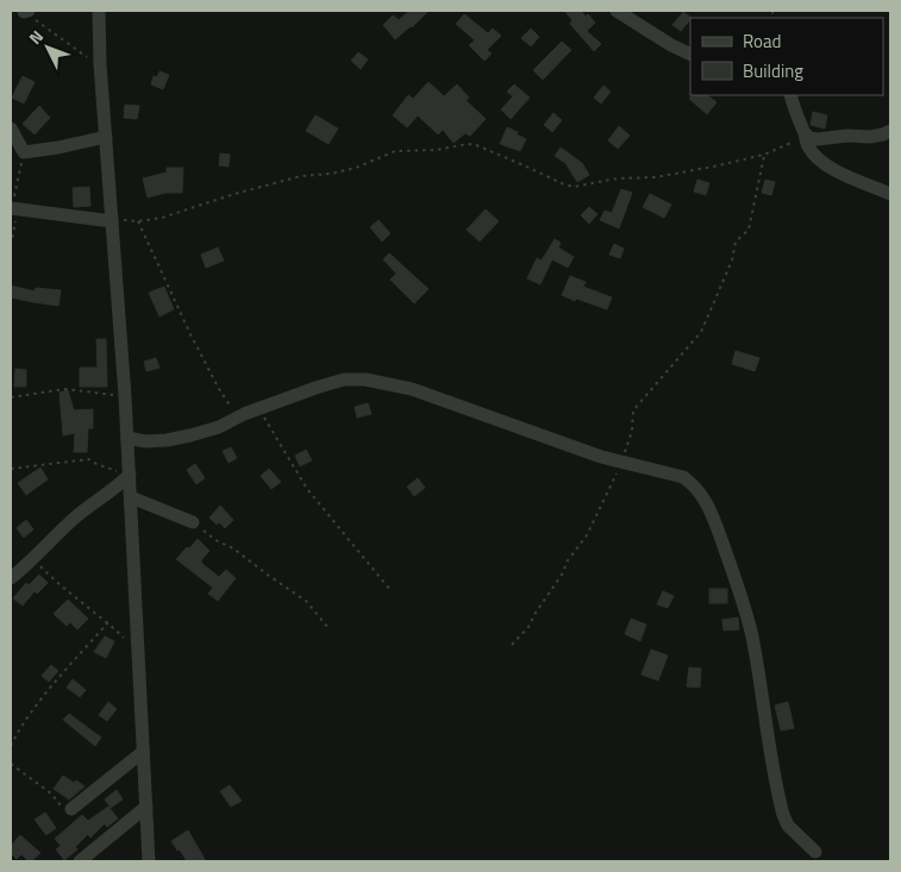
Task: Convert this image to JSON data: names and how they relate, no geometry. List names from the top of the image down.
{
  "legend": ["Road", "Building"],
  "north": "top left"
}
